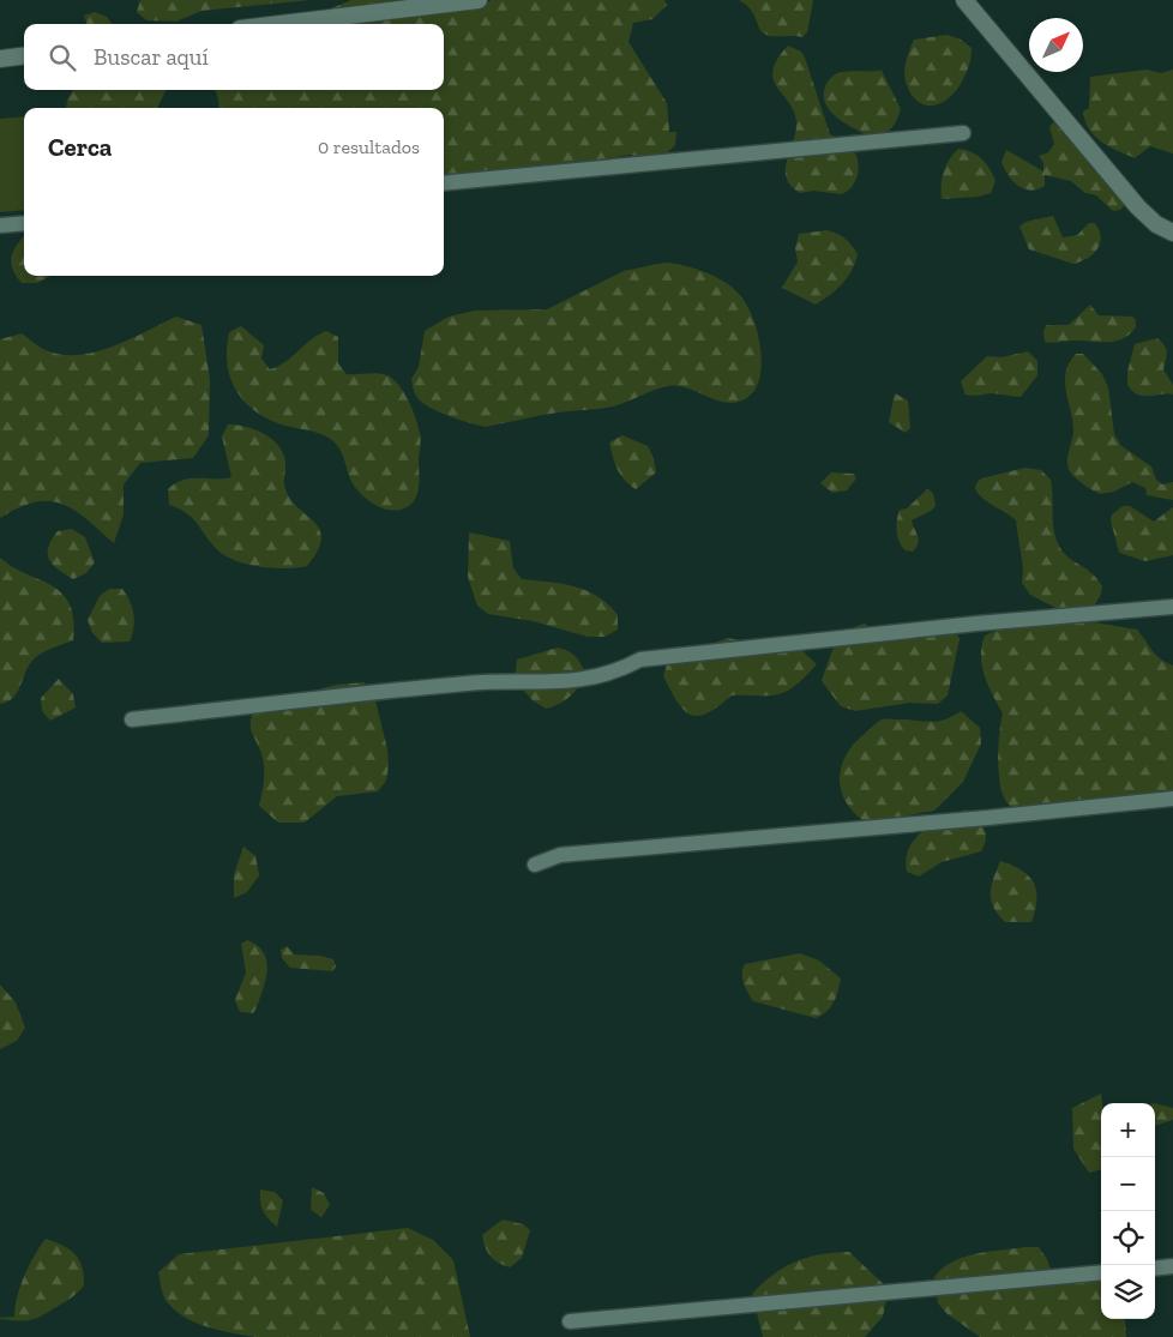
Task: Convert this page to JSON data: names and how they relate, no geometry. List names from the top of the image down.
{
  "north": "top right",
  "page": {
    "search": "Buscar aquí",
    "heading": ["Cerca", "0 resultados"],
    "map_buttons": ["+", "−"]
  }
}
